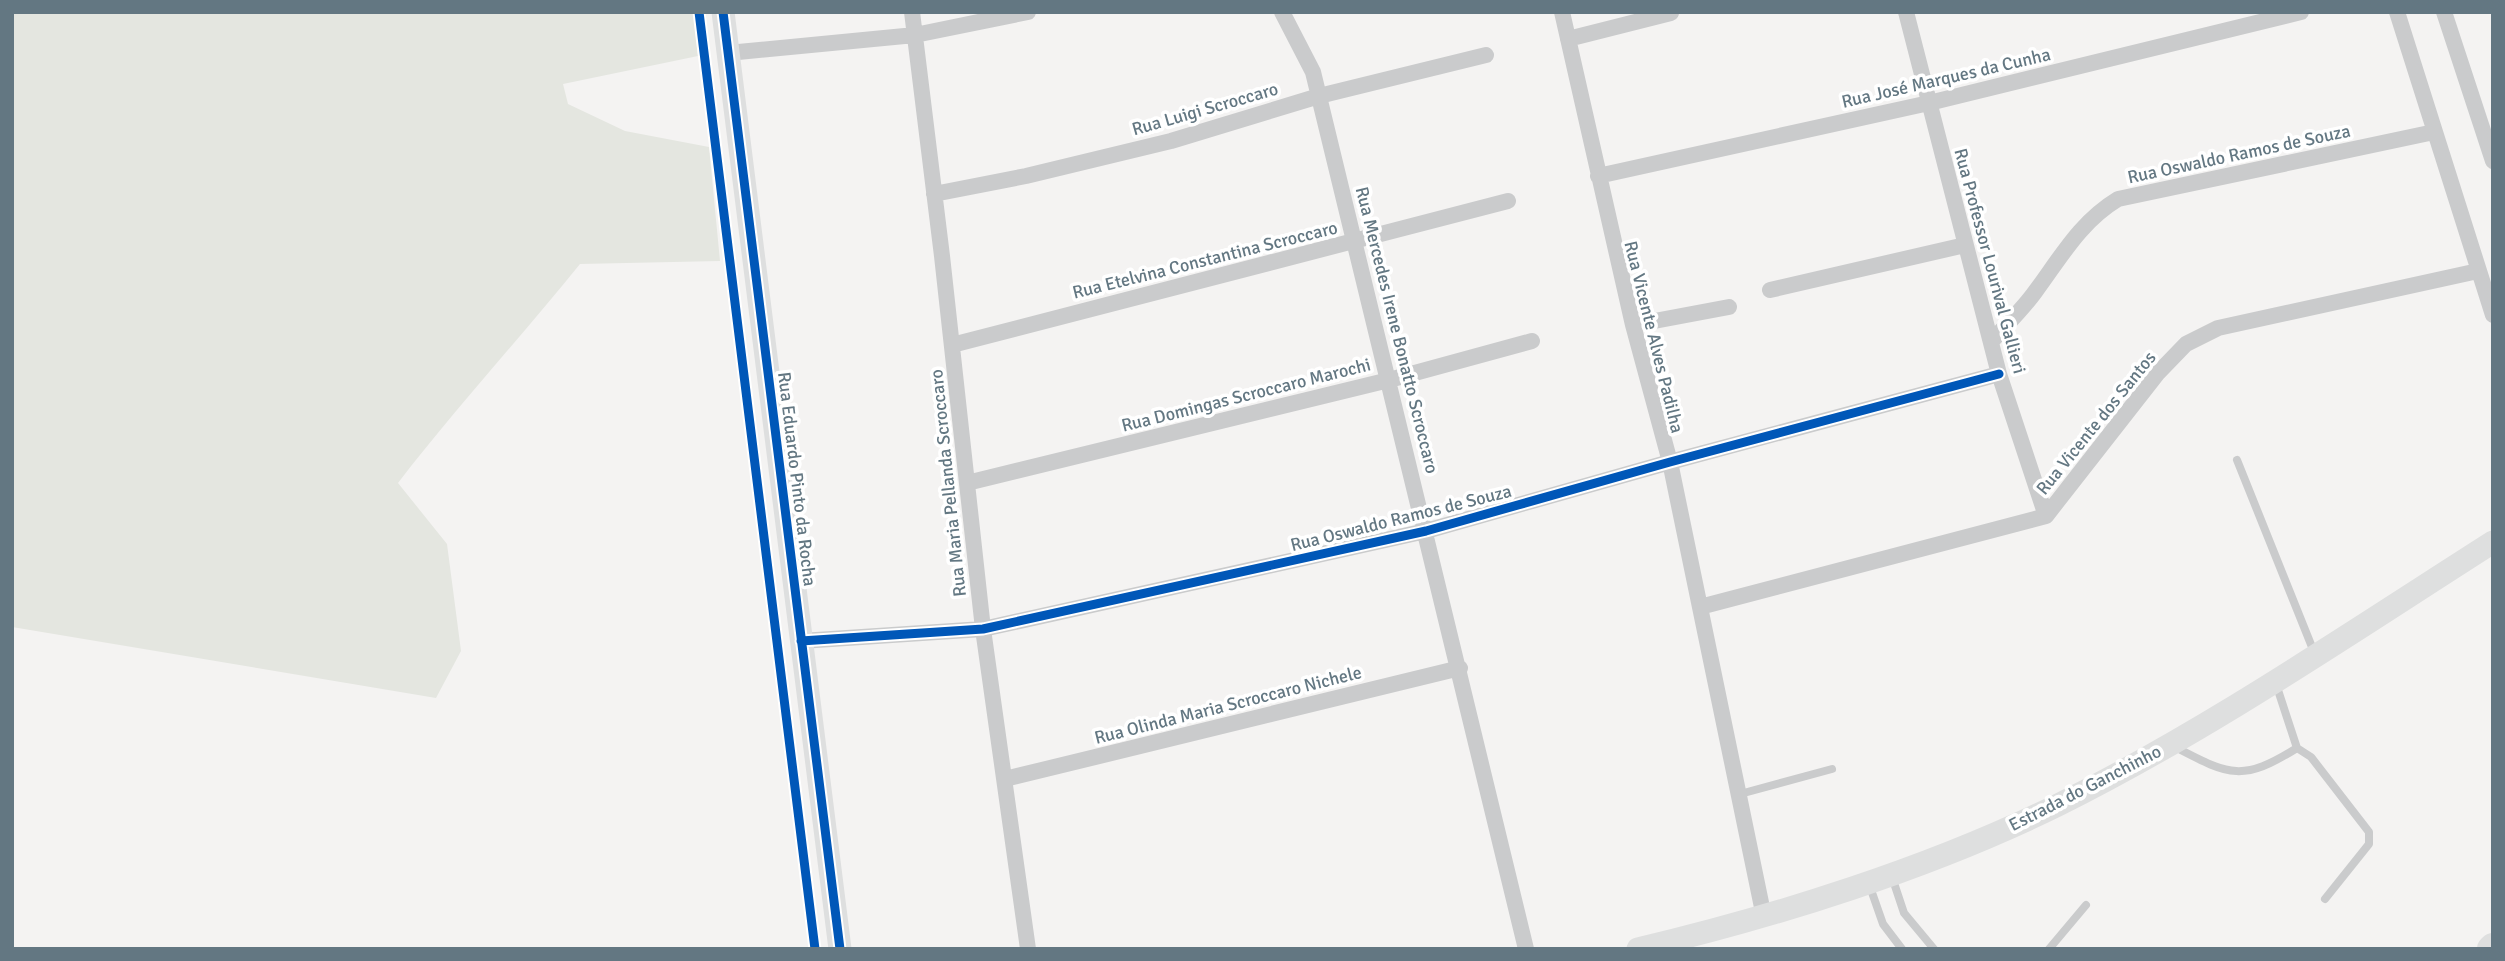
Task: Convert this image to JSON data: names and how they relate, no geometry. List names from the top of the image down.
{
  "streets": {
    "street": [
      "Rua José Marques da Cunha",
      "Rua Luigi Scroccaro",
      "Rua Oswaldo Ramos de Souza",
      "Rua Etelvina Constantina Scroccaro",
      "Rua Professor Lourival Gallieri",
      "Rua Mercedes Irene Bonatto Scroccaro",
      "Rua Vicente Alves Padilha",
      "Rua Domingas Scroccaro Marochi",
      "Rua Vicente dos Santos",
      "Rua Eduardo Pinto da Rocha",
      "Rua Maria Pellanda Scroccaro",
      "Rua Olinda Maria Scroccaro Nichele",
      "Estrada do Ganchinho"
    ]
  },
  "crossings": [
    ["Rua José Marques da Cunha", "Rua Professor Lourival Gallieri"],
    ["Rua José Marques da Cunha", "Rua Vicente Alves Padilha"],
    ["Rua Luigi Scroccaro", "Rua Mercedes Irene Bonatto Scroccaro"],
    ["Rua Luigi Scroccaro", "Rua Maria Pellanda Scroccaro"],
    ["Rua Oswaldo Ramos de Souza", "Rua Professor Lourival Gallieri"],
    ["Rua Oswaldo Ramos de Souza", "Rua Mercedes Irene Bonatto Scroccaro"],
    ["Rua Oswaldo Ramos de Souza", "Rua Vicente Alves Padilha"],
    ["Rua Oswaldo Ramos de Souza", "Rua Eduardo Pinto da Rocha"],
    ["Rua Oswaldo Ramos de Souza", "Rua Maria Pellanda Scroccaro"],
    ["Rua Etelvina Constantina Scroccaro", "Rua Mercedes Irene Bonatto Scroccaro"],
    ["Rua Etelvina Constantina Scroccaro", "Rua Maria Pellanda Scroccaro"],
    ["Rua Professor Lourival Gallieri", "Rua Vicente dos Santos"],
    ["Rua Mercedes Irene Bonatto Scroccaro", "Rua Domingas Scroccaro Marochi"],
    ["Rua Mercedes Irene Bonatto Scroccaro", "Rua Olinda Maria Scroccaro Nichele"],
    ["Rua Vicente Alves Padilha", "Rua Vicente dos Santos"],
    ["Rua Vicente Alves Padilha", "Estrada do Ganchinho"],
    ["Rua Domingas Scroccaro Marochi", "Rua Maria Pellanda Scroccaro"],
    ["Rua Maria Pellanda Scroccaro", "Rua Olinda Maria Scroccaro Nichele"]
  ]
}
